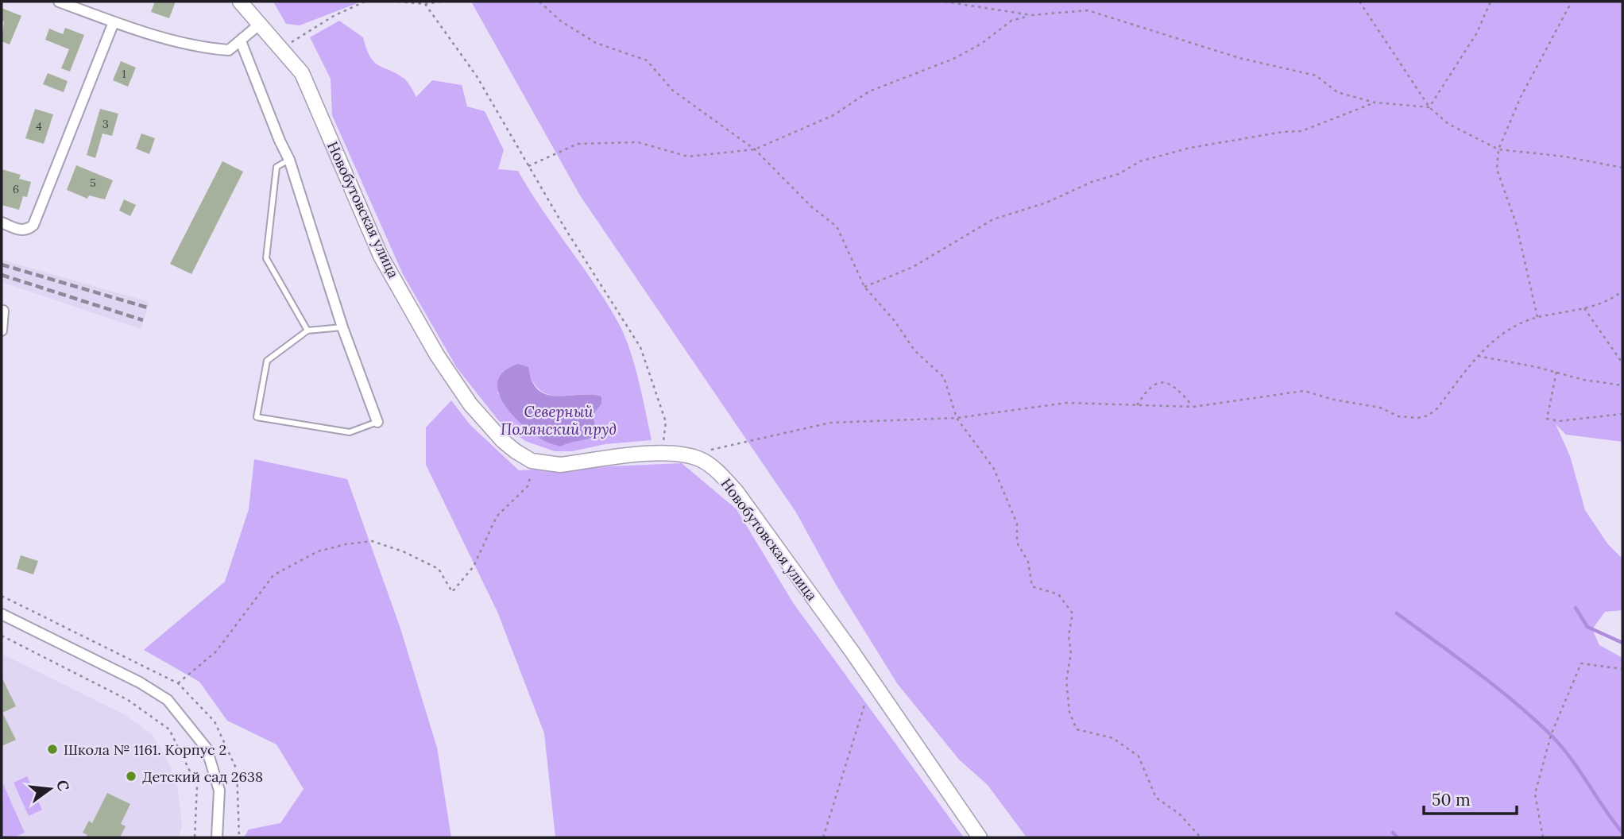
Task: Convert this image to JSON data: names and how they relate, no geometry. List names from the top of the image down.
{
  "streets": {
    "street": ["Новобутовская улица"]
  },
  "water": ["Северный Полянский пруд"],
  "places": ["Школа № 1161. Корпус 2", "Детский сад 2638"],
  "house_numbers": [
    "1",
    "3",
    "4",
    "5",
    "6"
  ],
  "scale_bar": "50 m",
  "north": "right"
}
